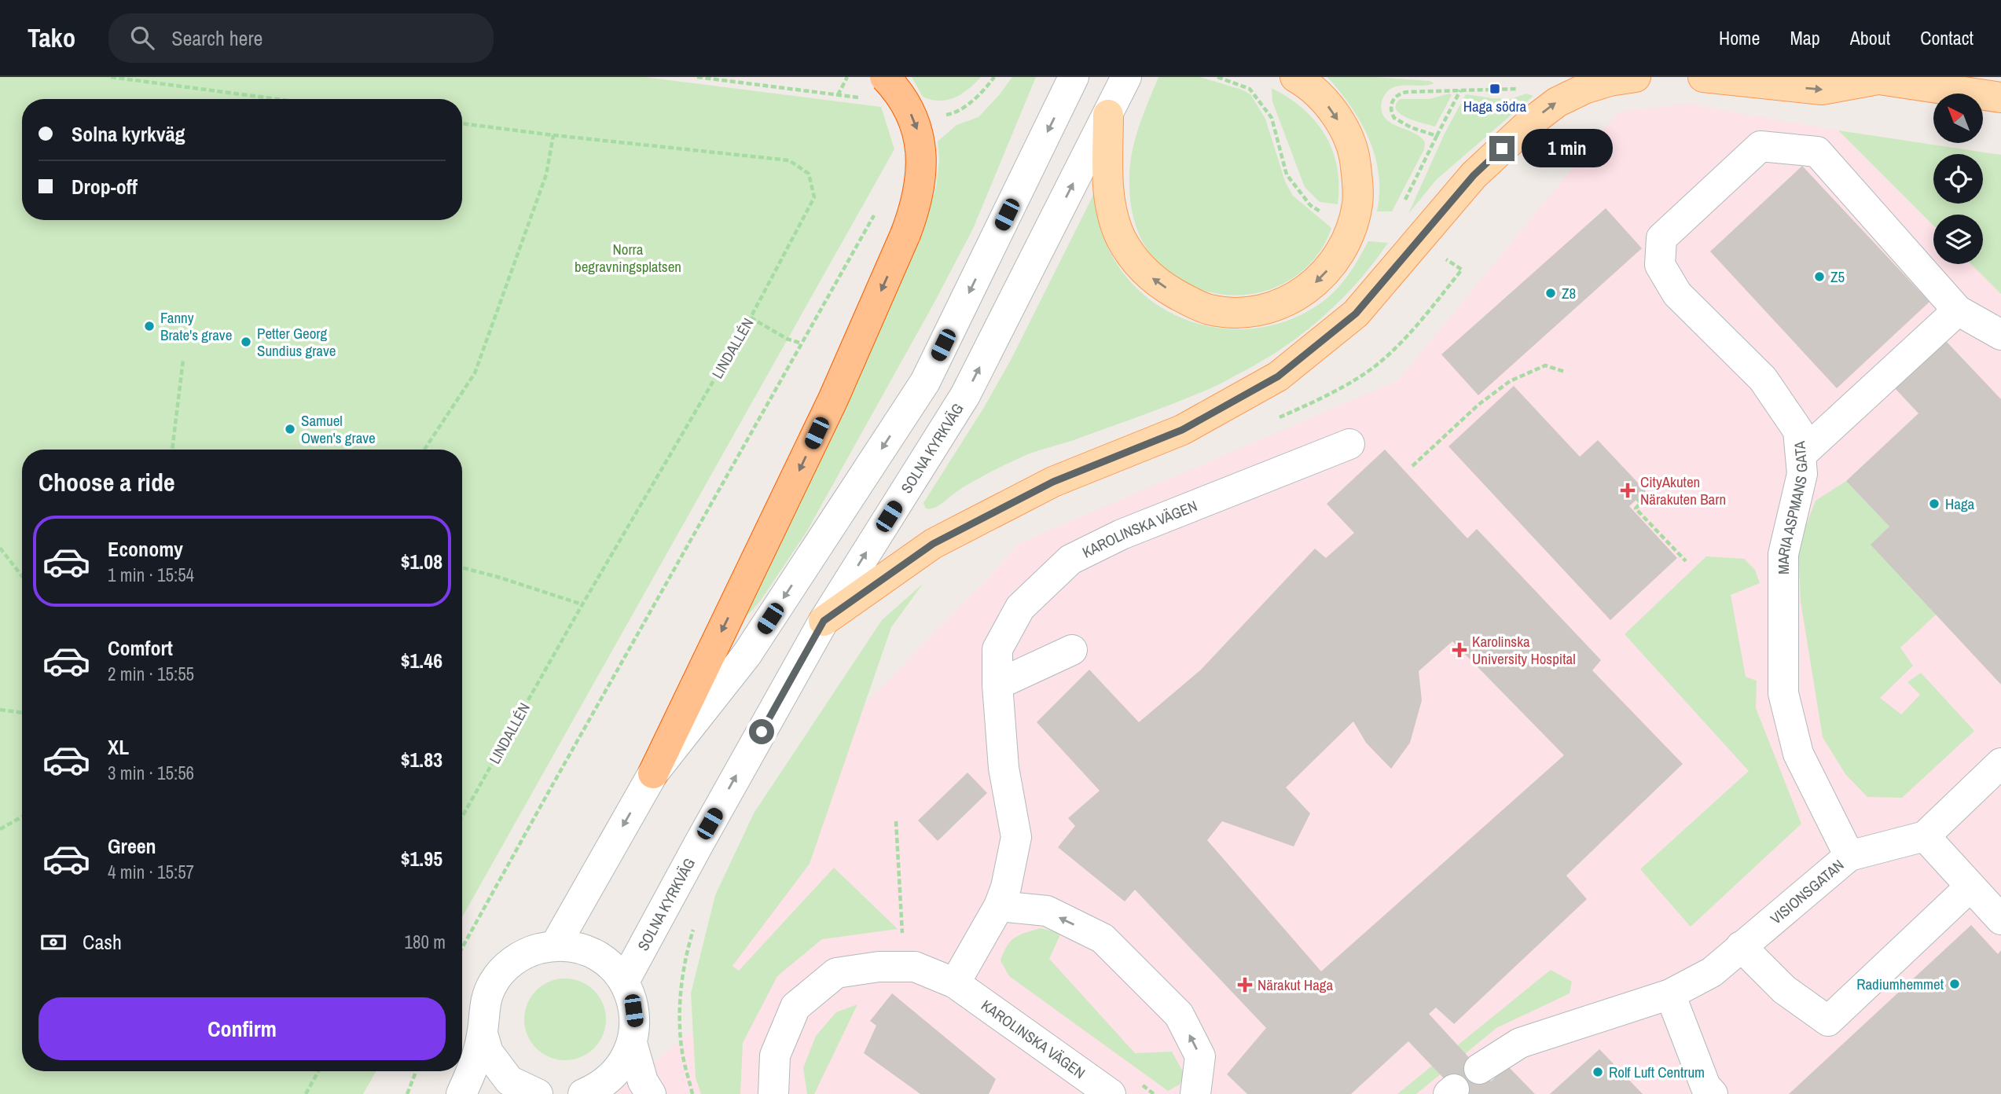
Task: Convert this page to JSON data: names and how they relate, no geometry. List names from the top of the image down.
{
  "streets": {
    "street": [
      "SOLNA KYRKVÄG",
      "MARIA ASPMANS GATA",
      "KAROLINSKA VÄGEN",
      "VISIONSGATAN"
    ],
    "path": ["LINDALLÉN"]
  },
  "crossings": [
    ["MARIA ASPMANS GATA", "VISIONSGATAN"]
  ],
  "parks": ["Norra begravningsplatsen"],
  "places": {
    "transit": ["Haga södra"],
    "other": [
      "Z5",
      "Z8",
      "Fanny Brate's grave",
      "Petter Georg Sundius grave",
      "Samuel Owen's grave",
      "Haga",
      "Radiumhemmet",
      "Rolf Luft Centrum"
    ],
    "health": ["CityAkuten Närakuten Barn", "Karolinska University Hospital", "Närakut Haga"]
  },
  "north": "top left",
  "page": {
    "header": "Tako",
    "search": "Search here",
    "nav": [
      "Home",
      "Map",
      "About",
      "Contact"
    ],
    "banner": ["Solna kyrkväg", "Drop-off"],
    "bubble": "1 min",
    "heading": "Choose a ride",
    "list": [
      {
        "name": "Economy",
        "note": "1 min · 15:54",
        "value": "$1.08"
      },
      {
        "name": "Comfort",
        "note": "2 min · 15:55",
        "value": "$1.46"
      },
      {
        "name": "XL",
        "note": "3 min · 15:56",
        "value": "$1.83"
      },
      {
        "name": "Green",
        "note": "4 min · 15:57",
        "value": "$1.95"
      }
    ],
    "pay": ["Cash", "180 m"],
    "buttons": "Confirm"
  }
}
